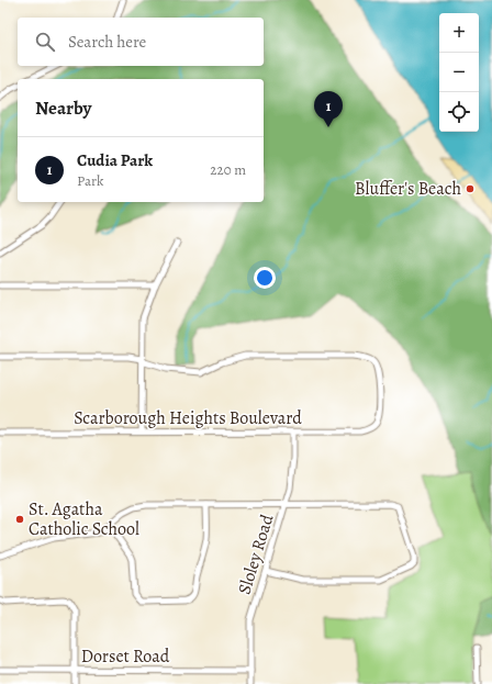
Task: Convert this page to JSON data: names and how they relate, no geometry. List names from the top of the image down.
{
  "streets": {
    "street": ["Scarborough Heights Boulevard", "Sloley Road", "Dorset Road"]
  },
  "crossings": [
    ["Scarborough Heights Boulevard", "Sloley Road"],
    ["Sloley Road", "Dorset Road"]
  ],
  "places": ["Bluffer's Beach", "St. Agatha Catholic School"],
  "page": {
    "map_buttons": ["+", "−"],
    "search": "Search here",
    "heading": "Nearby",
    "pins": "1",
    "list": [
      {
        "mark": "1",
        "name": "Cudia Park",
        "note": "Park",
        "value": "220 m"
      }
    ]
  }
}
